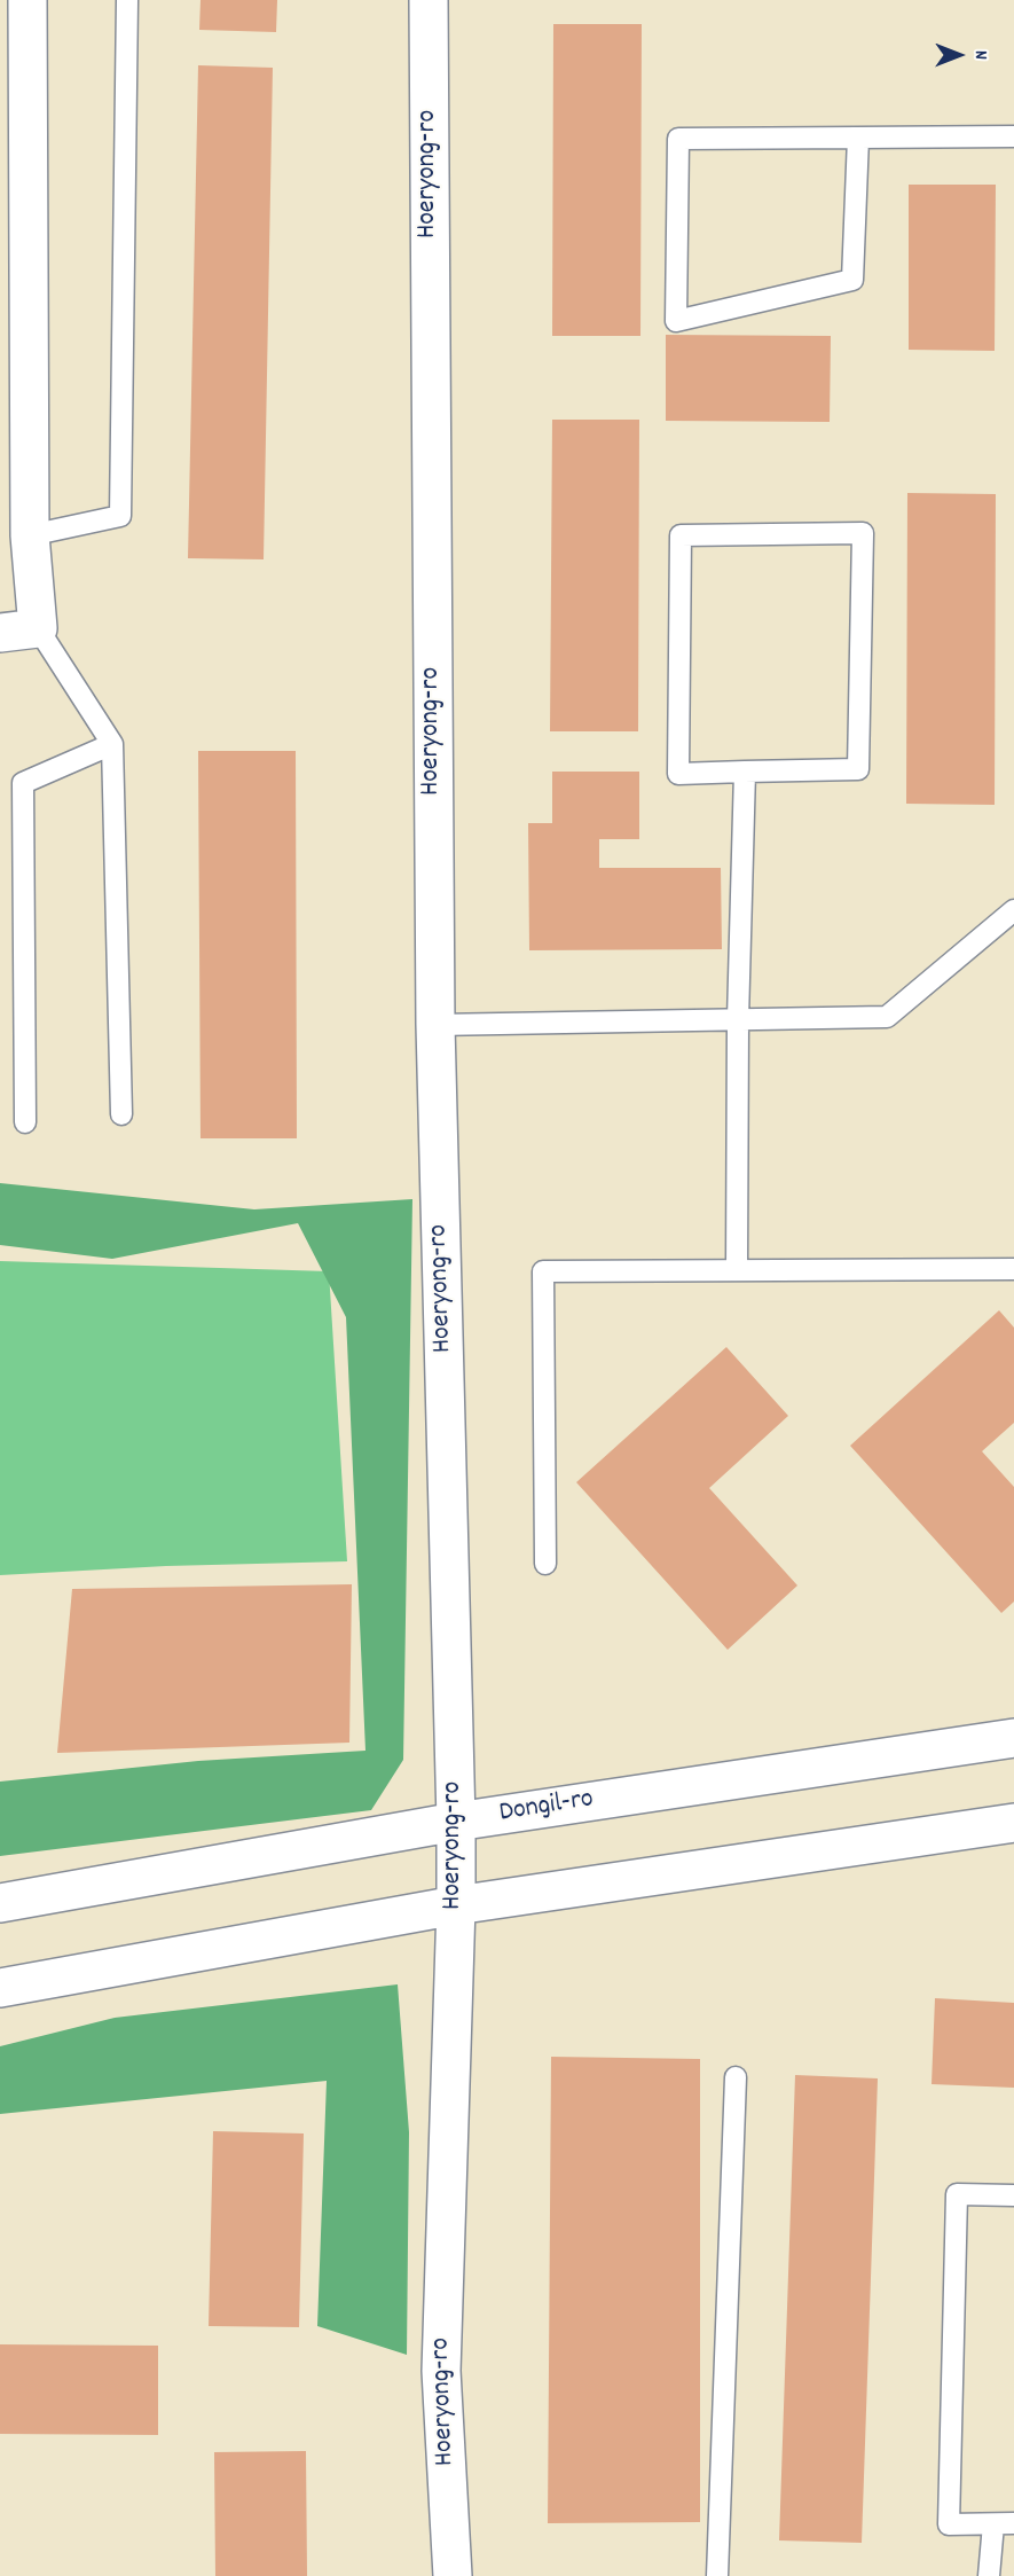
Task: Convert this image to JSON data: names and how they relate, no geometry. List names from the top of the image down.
{
  "streets": {
    "street": ["Hoeryong-ro", "Dongil-ro"]
  },
  "crossings": [
    ["Hoeryong-ro", "Dongil-ro"]
  ],
  "north": "right"
}
